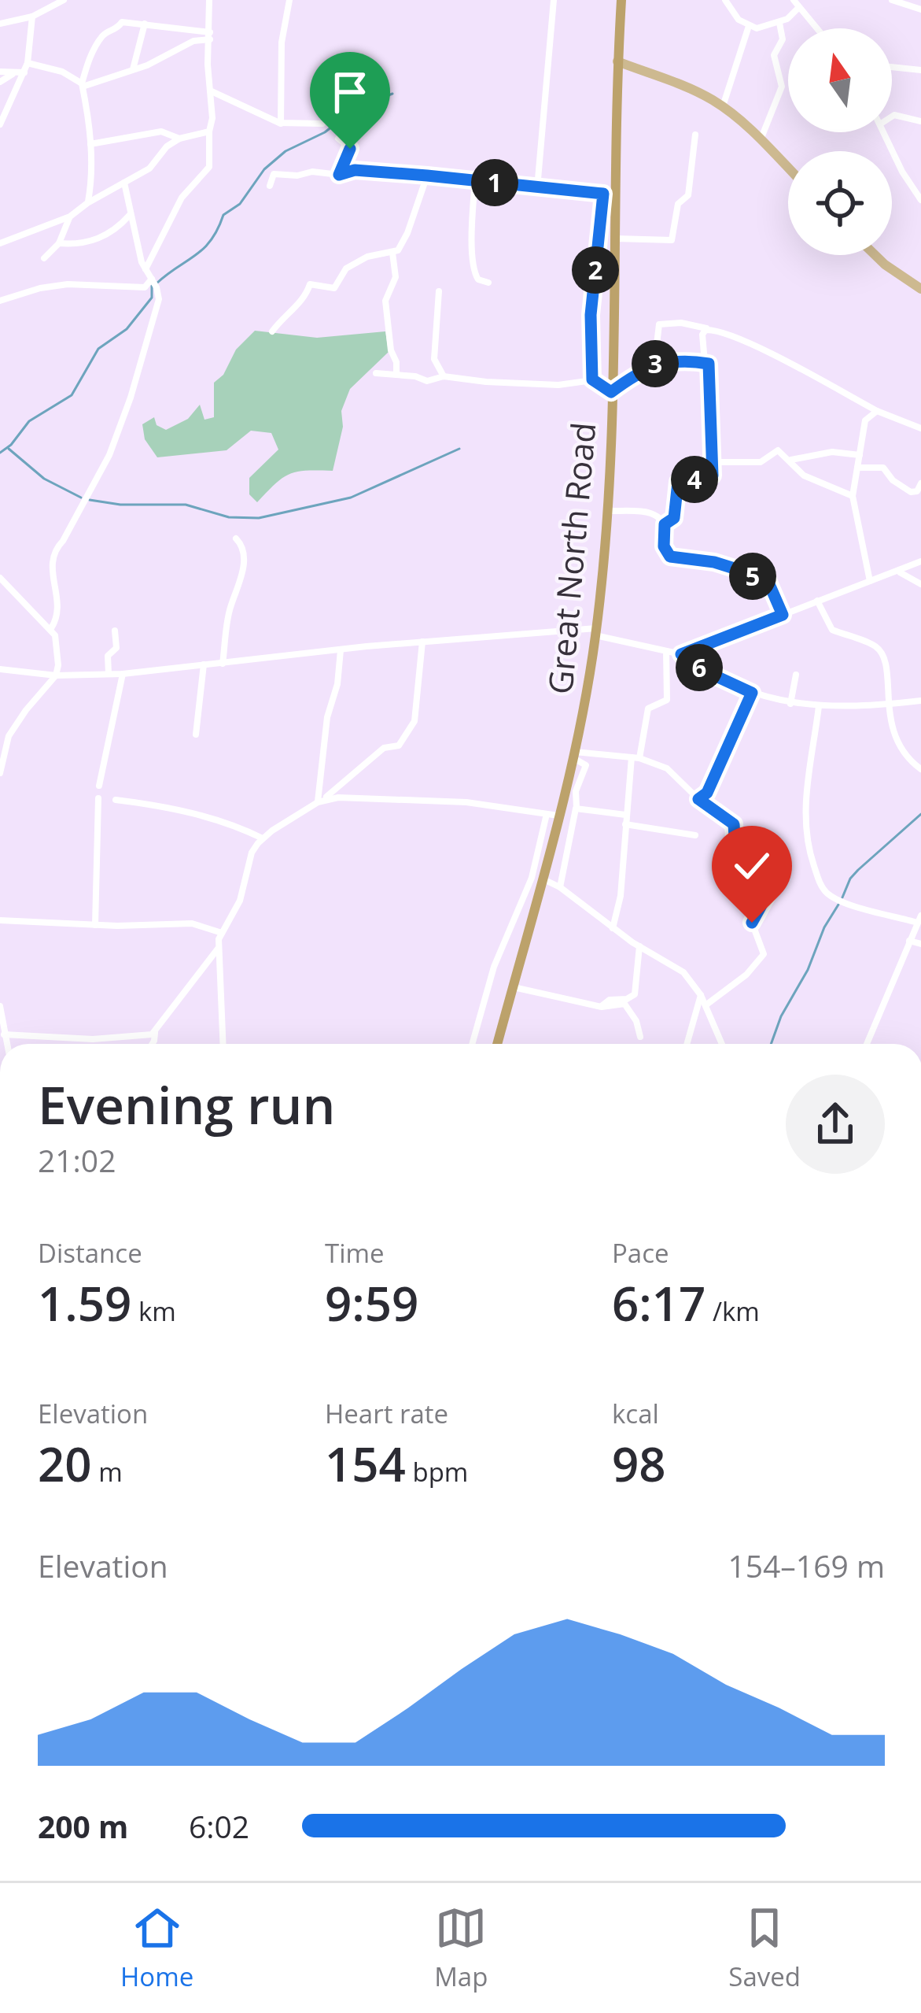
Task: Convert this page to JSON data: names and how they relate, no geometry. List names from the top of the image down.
{
  "streets": {
    "highway": ["Great North Road"]
  },
  "north": "top",
  "page": {
    "pins": [
      "1",
      "2",
      "3",
      "4",
      "5",
      "6"
    ],
    "heading": ["Evening run", "21:02"],
    "stats": [
      ["Distance", "1.59 km"],
      ["Time", "9:59"],
      ["Pace", "6:17 /km"],
      ["Elevation", "20 m"],
      ["Heart rate", "154 bpm"],
      ["kcal", "98"]
    ],
    "chart": ["Elevation", "154–169 m"],
    "list": [
      {
        "name": "200 m",
        "note": "6:02"
      }
    ],
    "tabs": ["Home", "Map", "Saved"]
  }
}
